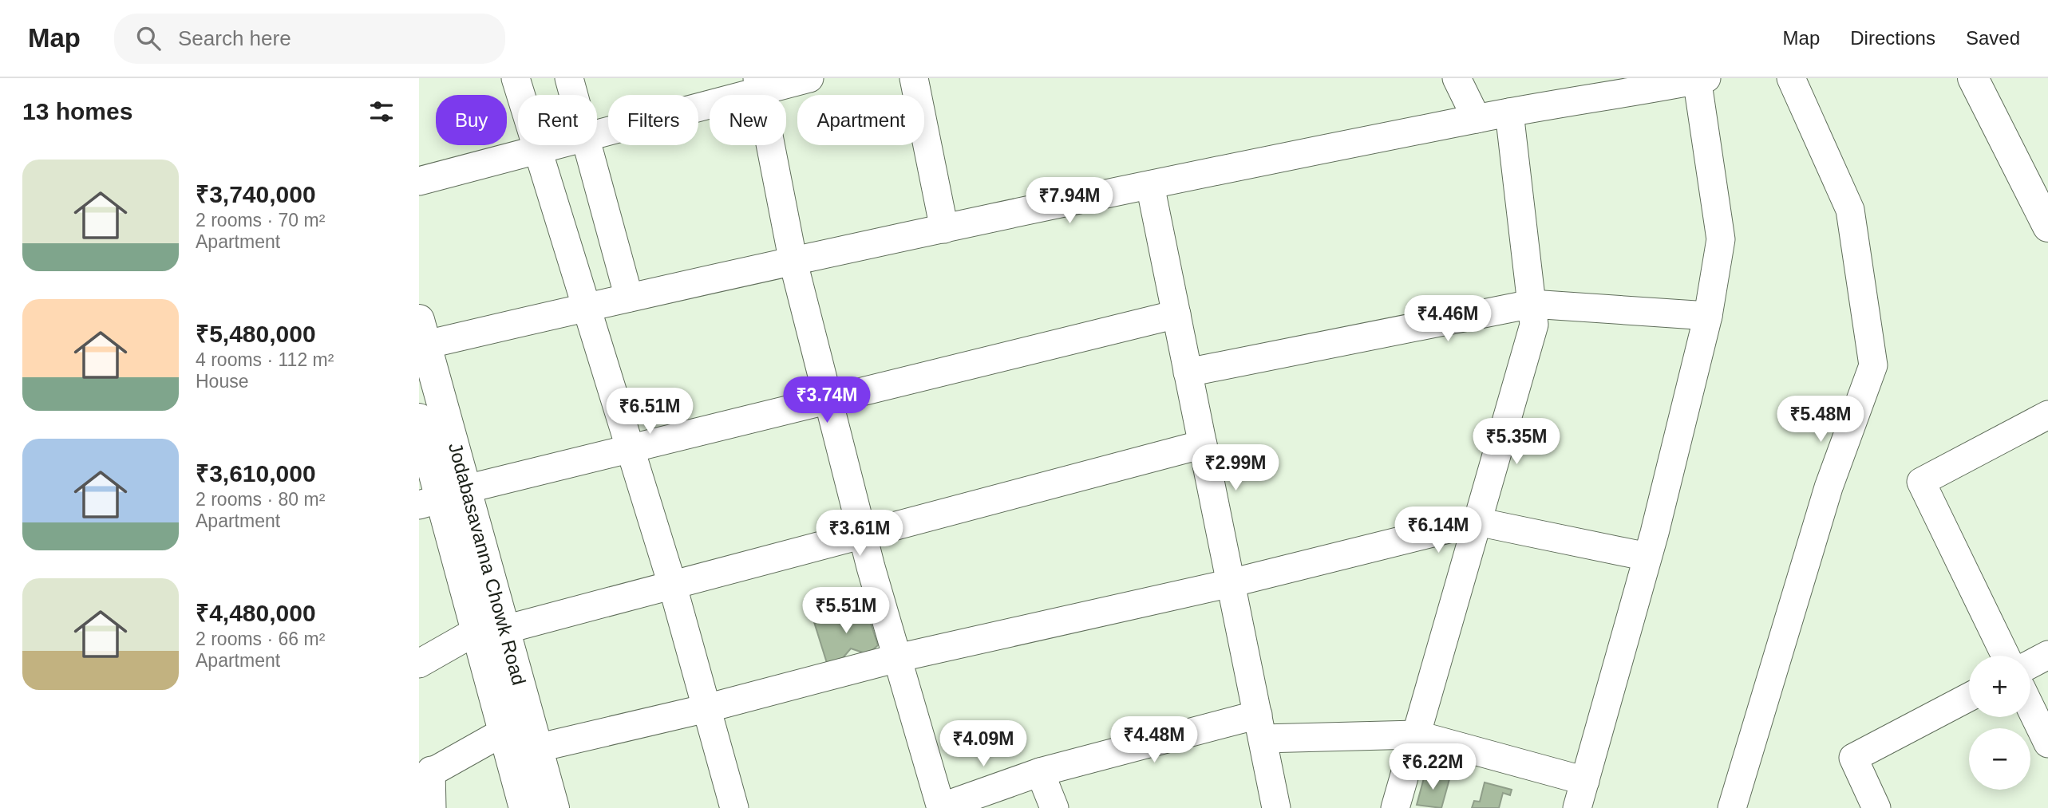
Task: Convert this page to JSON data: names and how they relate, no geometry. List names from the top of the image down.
{
  "streets": {
    "main road": ["Jodabasavanna Chowk Road"]
  },
  "page": {
    "header": "Map",
    "search": "Search here",
    "nav": ["Map", "Directions", "Saved"],
    "heading": "13 homes",
    "chip": [
      "Buy",
      "Rent",
      "Filters",
      "New",
      "Apartment"
    ],
    "list": [
      {
        "name": "₹3,740,000",
        "note": "2 rooms · 70 m² · Apartment"
      },
      {
        "name": "₹5,480,000",
        "note": "4 rooms · 112 m² · House"
      },
      {
        "name": "₹3,610,000",
        "note": "2 rooms · 80 m² · Apartment"
      },
      {
        "name": "₹4,480,000",
        "note": "2 rooms · 66 m² · Apartment"
      }
    ],
    "price": [
      "₹7.94M",
      "₹4.46M",
      "₹3.74M",
      "₹6.51M",
      "₹5.48M",
      "₹5.35M",
      "₹2.99M",
      "₹6.14M",
      "₹3.61M",
      "₹5.51M",
      "₹4.48M",
      "₹4.09M",
      "₹6.22M"
    ],
    "map_buttons": ["+", "−"]
  }
}
